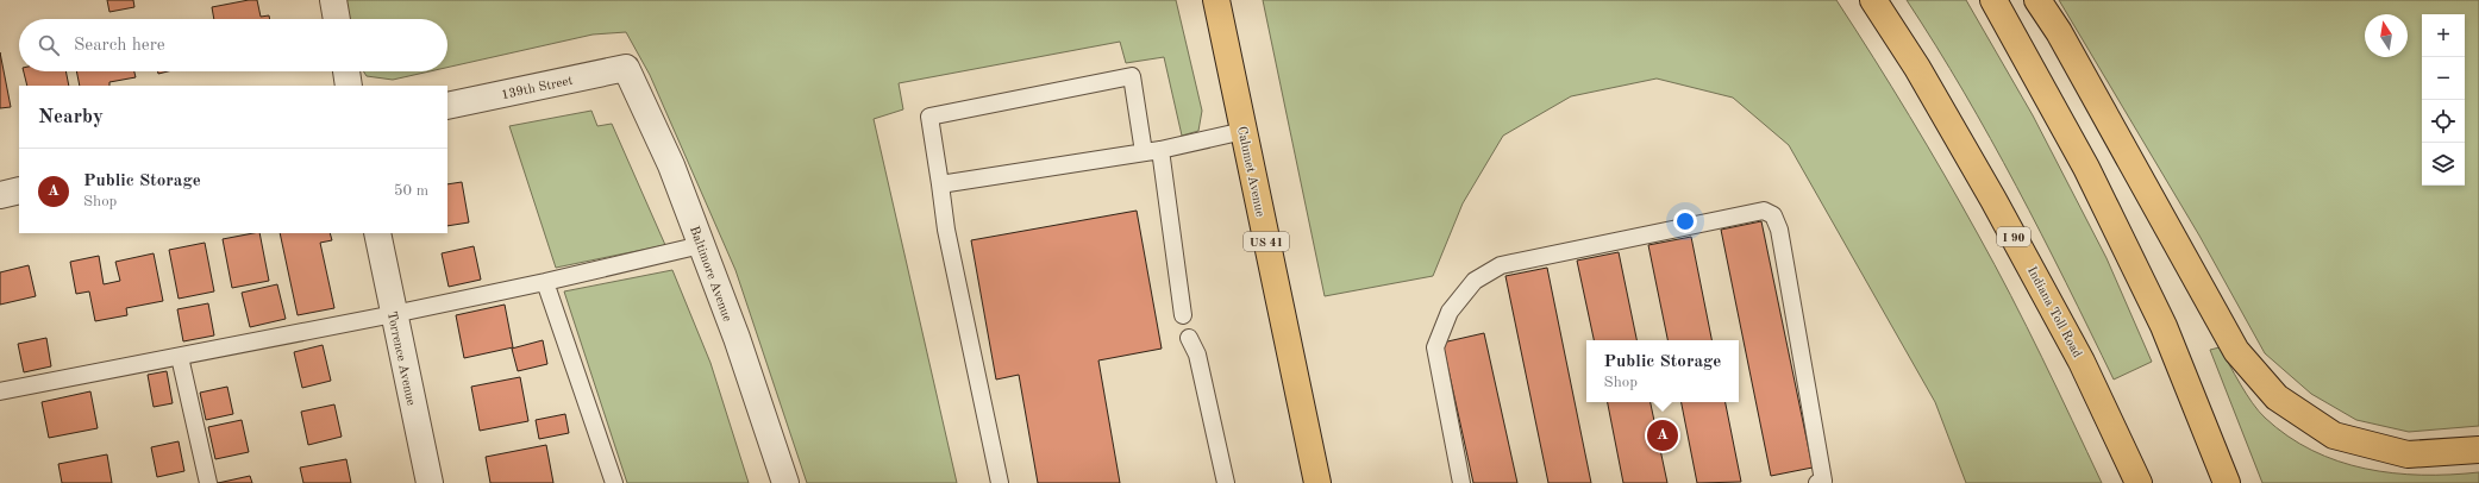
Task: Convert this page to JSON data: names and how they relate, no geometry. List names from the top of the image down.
{
  "streets": {
    "main road": [
      "Calumet Avenue",
      "I 90",
      "US 41",
      "Indiana Toll Road"
    ],
    "street": ["139th Street", "Baltimore Avenue", "Torrence Avenue"]
  },
  "crossings": [
    ["139th Street", "Baltimore Avenue"]
  ],
  "north": "top",
  "page": {
    "map_buttons": ["+", "−"],
    "search": "Search here",
    "heading": "Nearby",
    "list": [
      {
        "mark": "A",
        "name": "Public Storage",
        "note": "Shop",
        "value": "50 m"
      }
    ],
    "popup": ["Public Storage", "Shop"],
    "pins": "A"
  }
}
